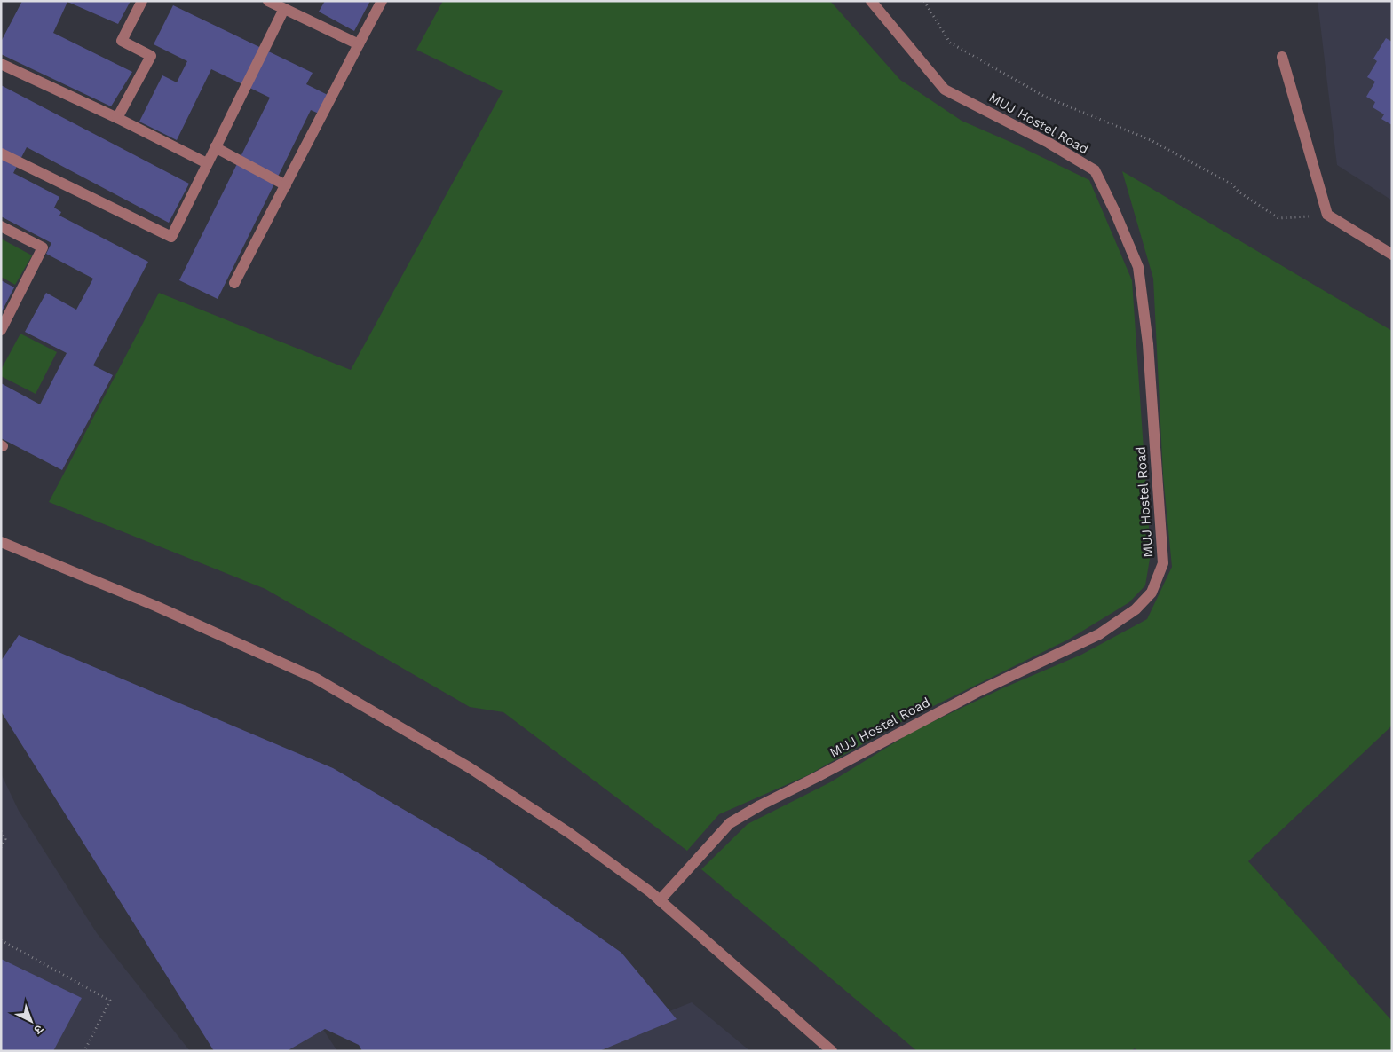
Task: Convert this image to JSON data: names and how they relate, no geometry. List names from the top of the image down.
{
  "streets": {
    "street": ["MUJ Hostel Road"]
  },
  "north": "bottom right"
}
